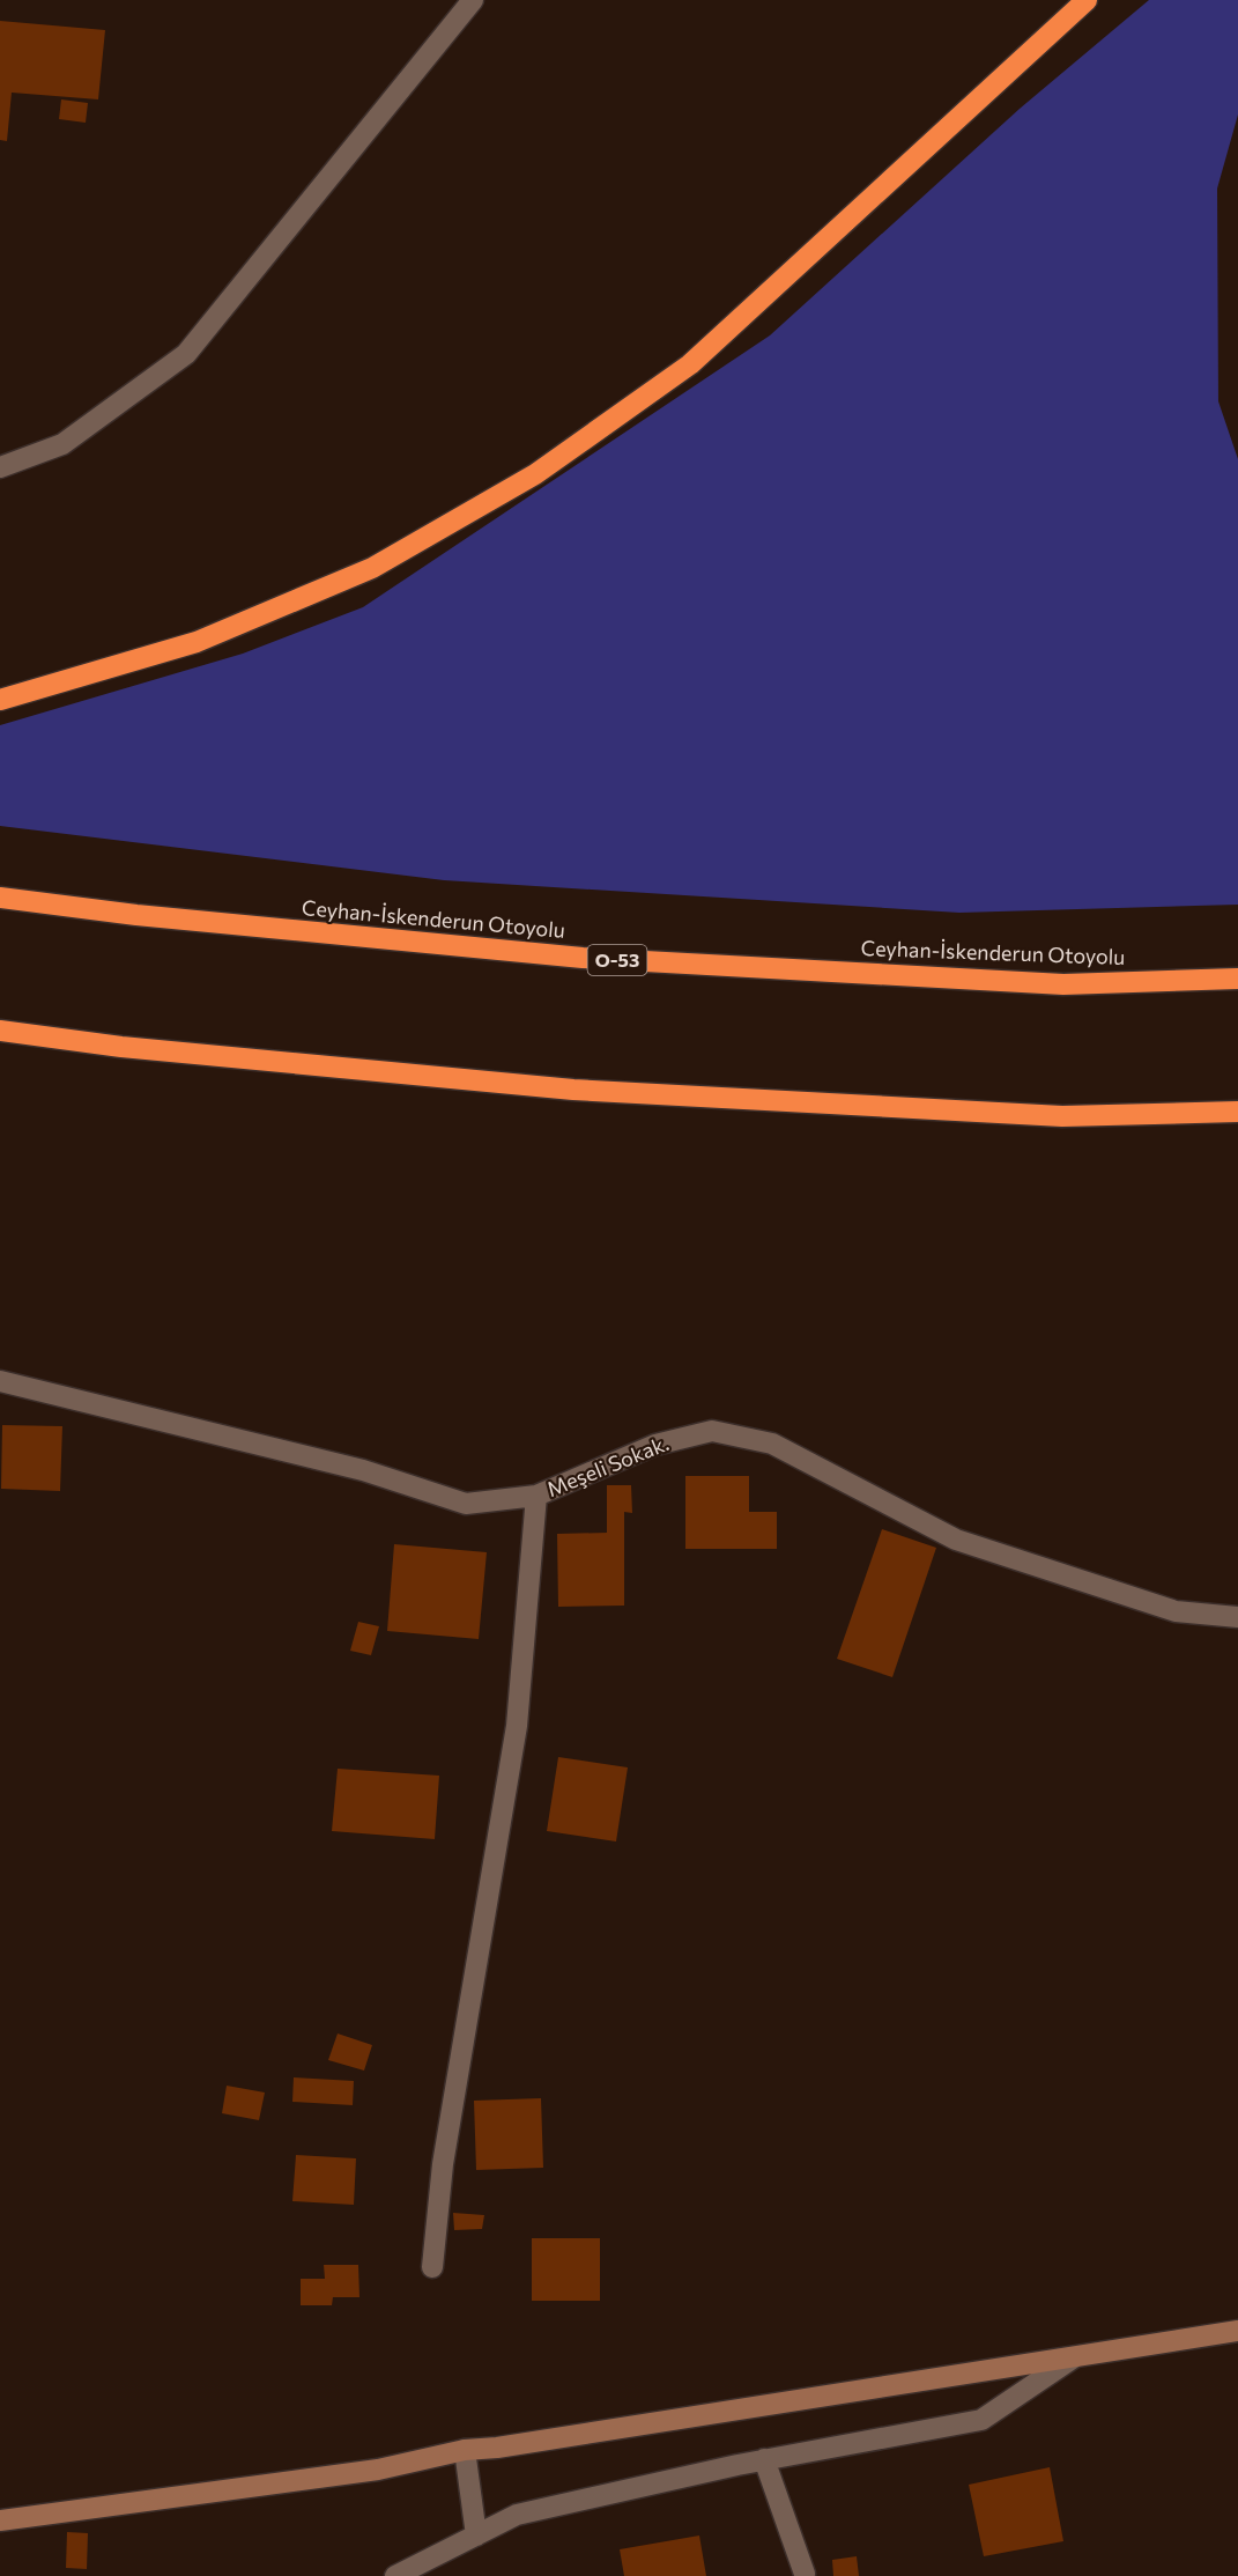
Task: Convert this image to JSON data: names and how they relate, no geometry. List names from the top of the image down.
{
  "streets": {
    "highway": ["Ceyhan-İskenderun Otoyolu", "O-53"],
    "street": ["Meşeli Sokak."]
  }
}
